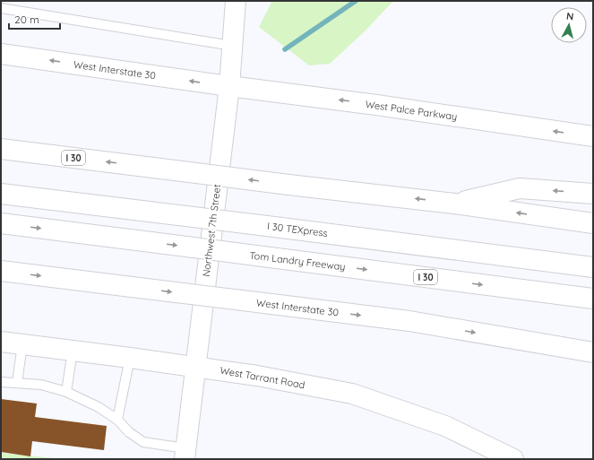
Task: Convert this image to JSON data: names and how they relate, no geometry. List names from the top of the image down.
{
  "streets": {
    "main road": [
      "West Interstate 30",
      "West Palce Parkway",
      "I 30",
      "I 30 TEXpress",
      "Northwest 7th Street",
      "Tom Landry Freeway",
      "West Tarrant Road"
    ]
  },
  "crossings": [
    ["West Interstate 30", "West Palce Parkway"],
    ["West Interstate 30", "Northwest 7th Street"],
    ["West Palce Parkway", "Northwest 7th Street"],
    ["Northwest 7th Street", "West Tarrant Road"]
  ],
  "scale_bar": "20 m",
  "north": "top"
}
